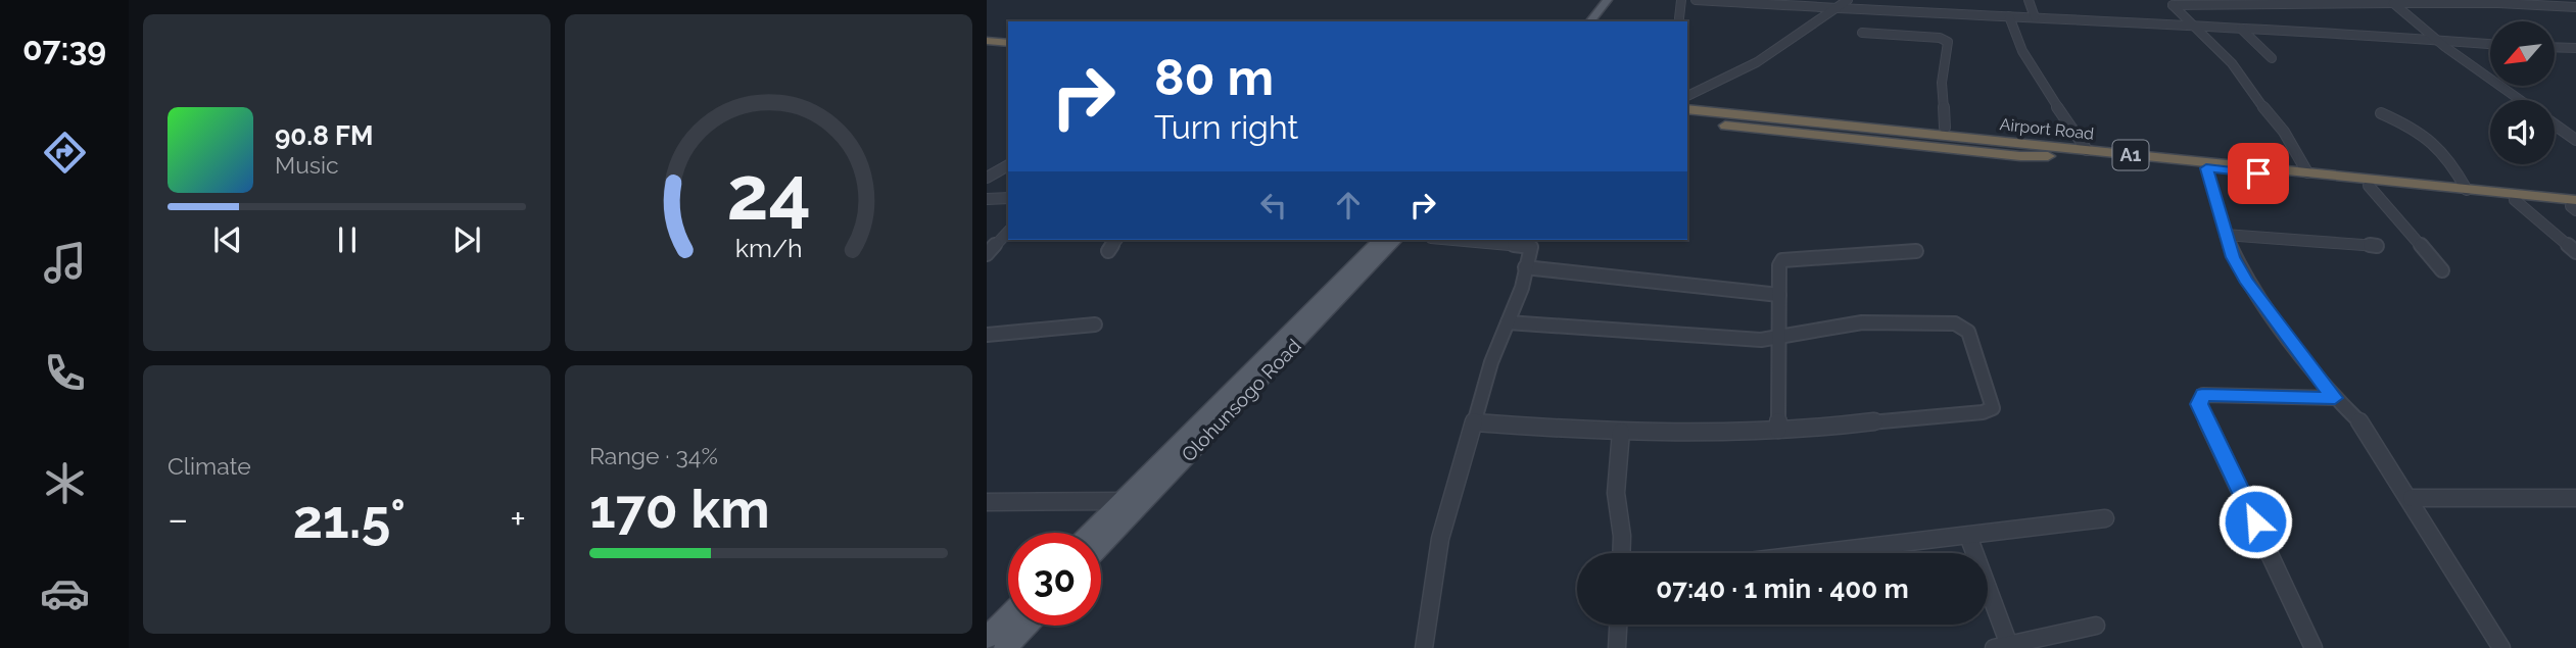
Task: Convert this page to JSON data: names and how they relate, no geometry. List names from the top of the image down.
{
  "streets": {
    "highway": ["Airport Road", "A1"],
    "main road": ["Olohunsogo Road"]
  },
  "north": "bottom left",
  "page": {
    "tabs": "07:39",
    "turn": ["80 m", "Turn right"],
    "song": ["90.8 FM", "Music"],
    "tile": [
      "Climate",
      ["Range · 34%", "170 km"]
    ],
    "heat": ["−", "21.5°", "+"],
    "limit": "30",
    "trip": "07:40 · 1 min · 400 m",
    "gauge": ["24", "km/h"]
  }
}
